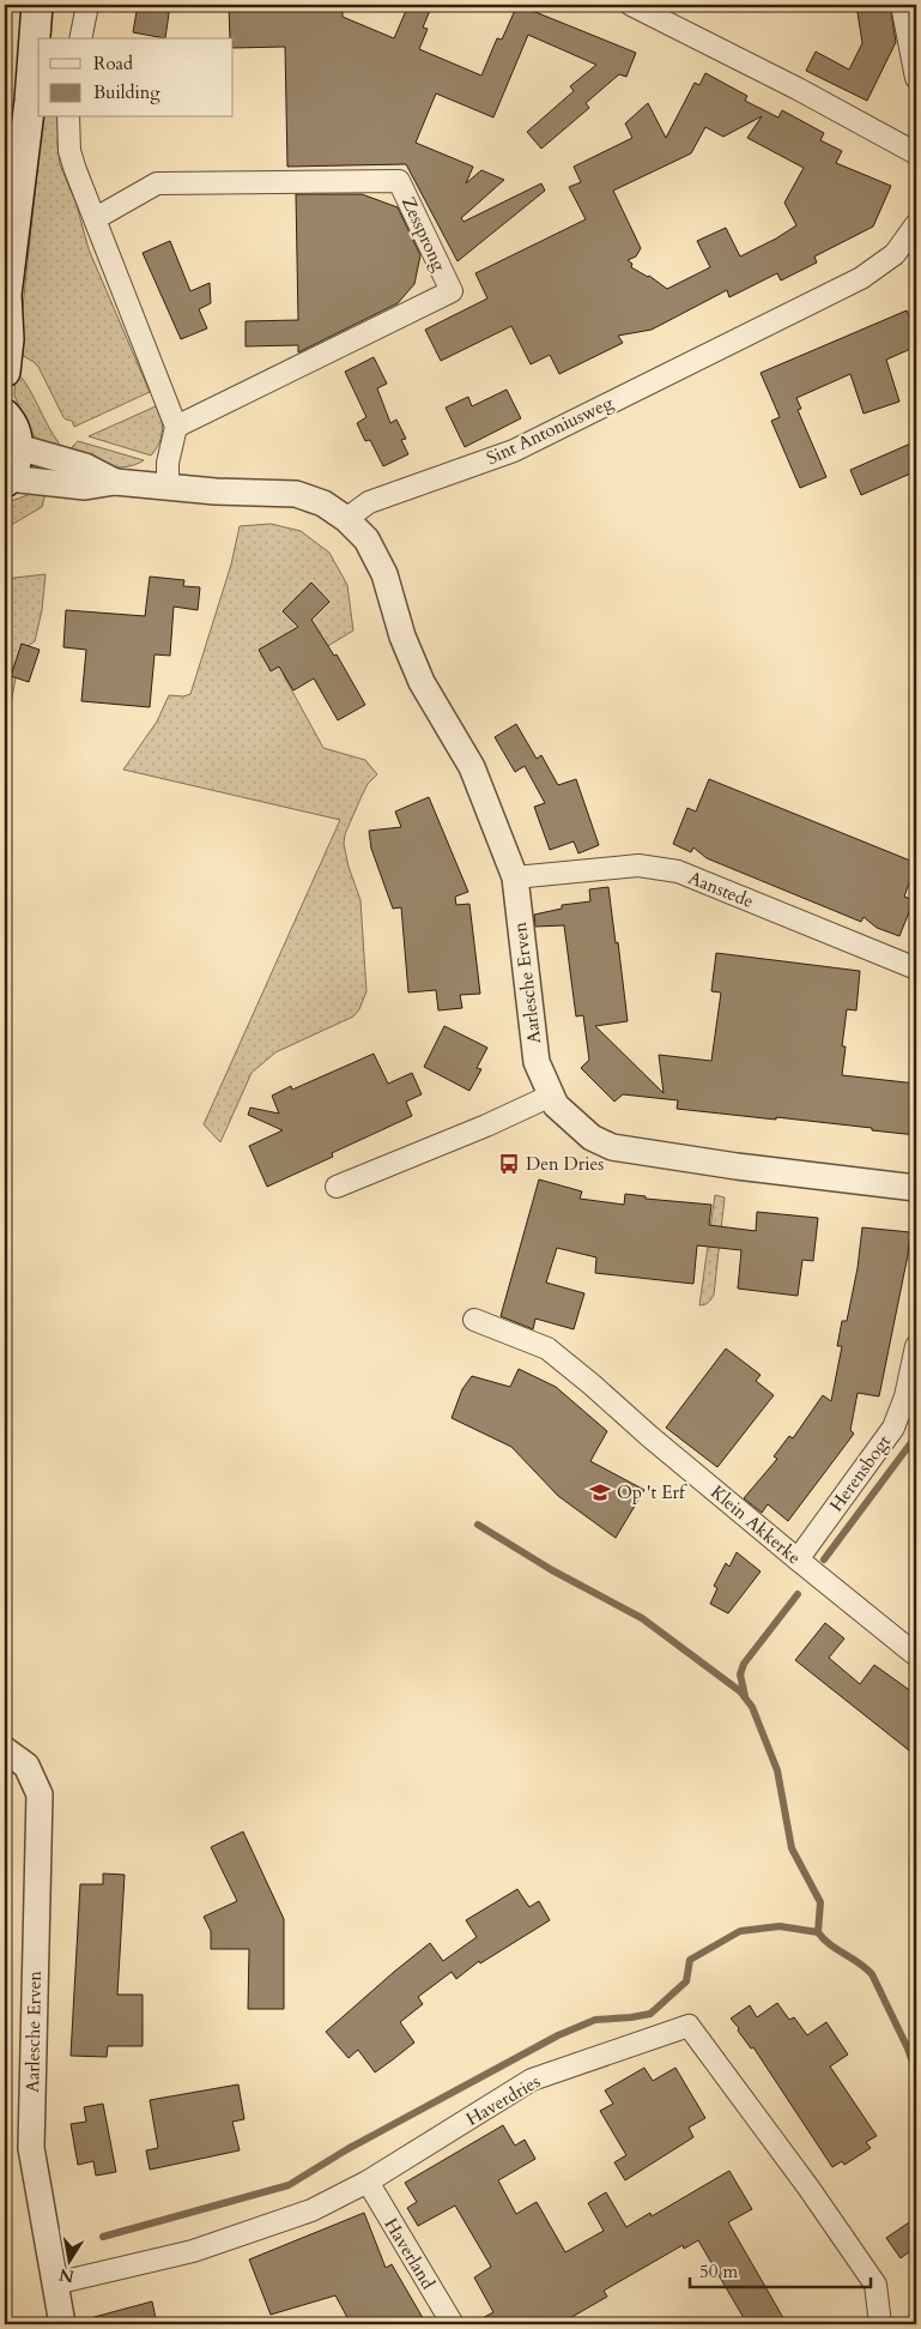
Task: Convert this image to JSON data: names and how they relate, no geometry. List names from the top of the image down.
{
  "streets": {
    "street": [
      "Zessprong",
      "Sint Antoniusweg",
      "Aanstede",
      "Aarlesche Erven",
      "Herensbogt",
      "Klein Akkerke",
      "Haverdries",
      "Haverland"
    ]
  },
  "crossings": [
    ["Sint Antoniusweg", "Aarlesche Erven"],
    ["Aanstede", "Aarlesche Erven"],
    ["Aarlesche Erven", "Haverdries"],
    ["Herensbogt", "Klein Akkerke"],
    ["Haverdries", "Haverland"]
  ],
  "places": {
    "bus stop": ["Den Dries"],
    "school or university": ["Op 't Erf"]
  },
  "legend": ["Road", "Building"],
  "scale_bar": "50 m",
  "north": "bottom"
}
